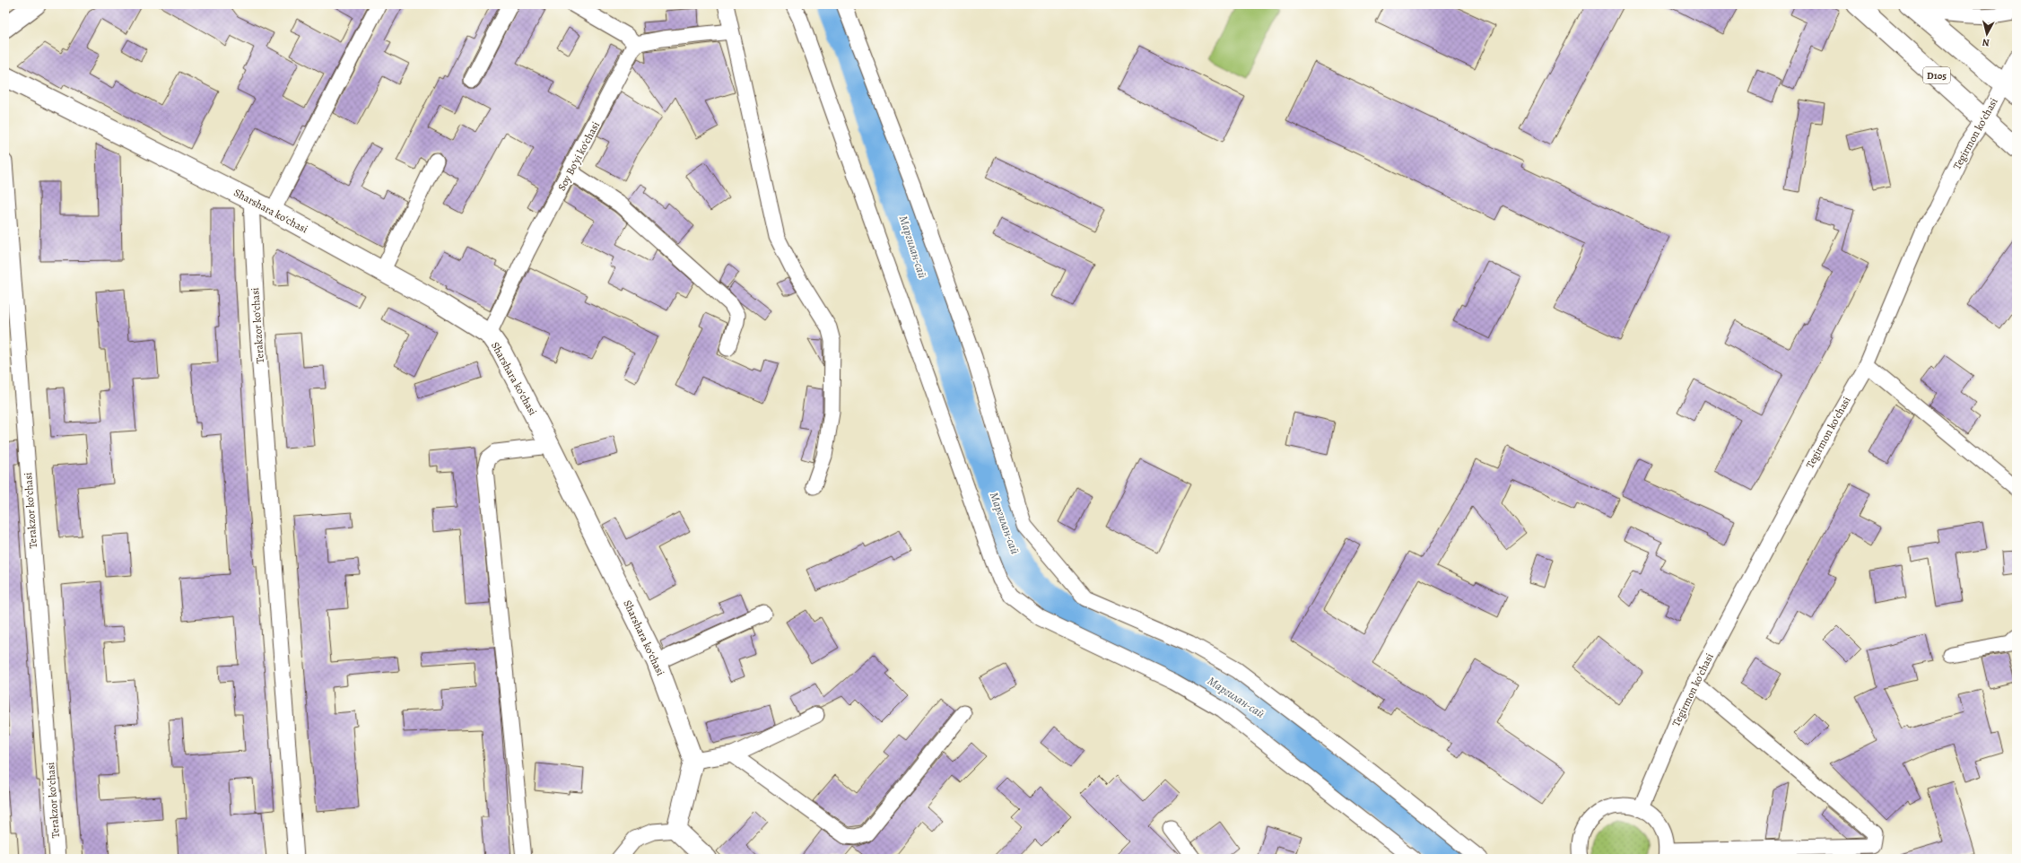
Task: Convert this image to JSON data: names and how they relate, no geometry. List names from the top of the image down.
{
  "streets": {
    "main road": ["D105", "Sharshara koʻchasi"],
    "street": ["Tegirmon koʻchasi", "Soy Boʻyi koʻchasi", "Terakzor koʻchasi"]
  },
  "crossings": [
    ["D105", "Tegirmon koʻchasi"],
    ["Soy Boʻyi koʻchasi", "Sharshara koʻchasi"],
    ["Sharshara koʻchasi", "Terakzor koʻchasi"]
  ],
  "water": ["Маргилан-сай"],
  "north": "bottom"
}
